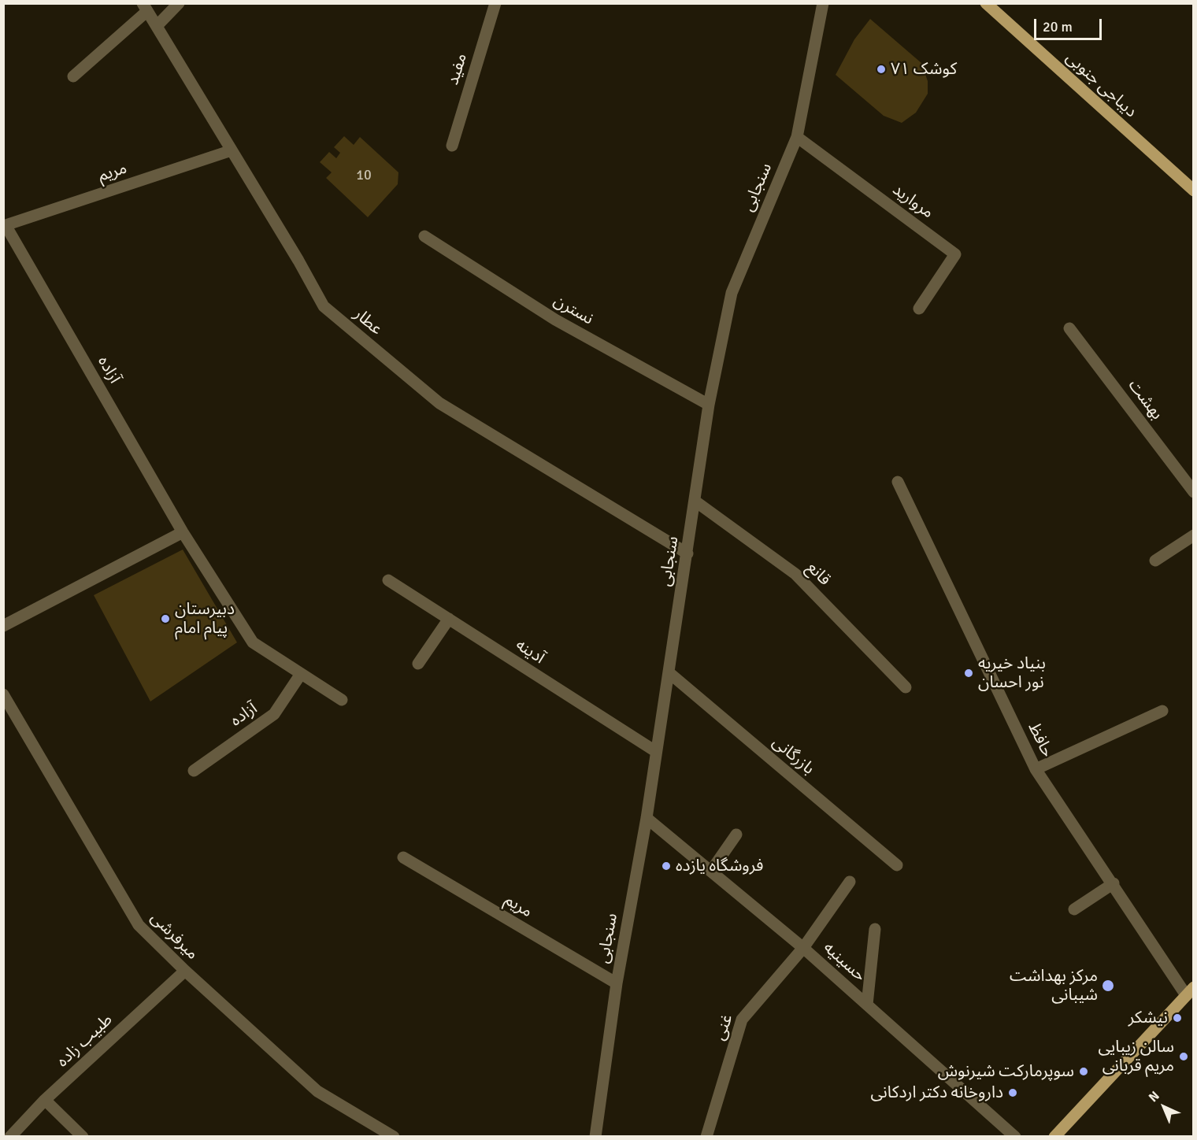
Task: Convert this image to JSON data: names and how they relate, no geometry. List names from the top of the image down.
{
  "streets": {
    "main road": ["دیباجی جنوبی"],
    "street": [
      "مفید",
      "مریم",
      "سنجابی",
      "مروارید",
      "نسترن",
      "عطار",
      "آزاده",
      "بهشت",
      "قانع",
      "آدینه",
      "حافظ",
      "بازرگانی",
      "میرفرشی",
      "حسینیه",
      "غنی",
      "طبیب زاده"
    ]
  },
  "crossings": [
    ["مریم", "سنجابی"],
    ["مریم", "عطار"],
    ["مریم", "آزاده"],
    ["سنجابی", "مروارید"],
    ["سنجابی", "نسترن"],
    ["سنجابی", "عطار"],
    ["سنجابی", "قانع"],
    ["سنجابی", "آدینه"],
    ["سنجابی", "بازرگانی"],
    ["سنجابی", "حسینیه"],
    ["میرفرشی", "طبیب زاده"],
    ["حسینیه", "غنی"]
  ],
  "places": [
    "کوشک ۷۱",
    "دبیرستان پیام امام",
    "بنیاد خیریه نور احسان",
    "فروشگاه یازده",
    "مرکز بهداشت شیبانی",
    "نیشکر",
    "سالن زیبایی مریم قربانی",
    "سوپرمارکت شیرنوش",
    "داروخانه دکتر اردکانی"
  ],
  "house_numbers": ["10"],
  "scale_bar": "20 m",
  "north": "top left"
}
